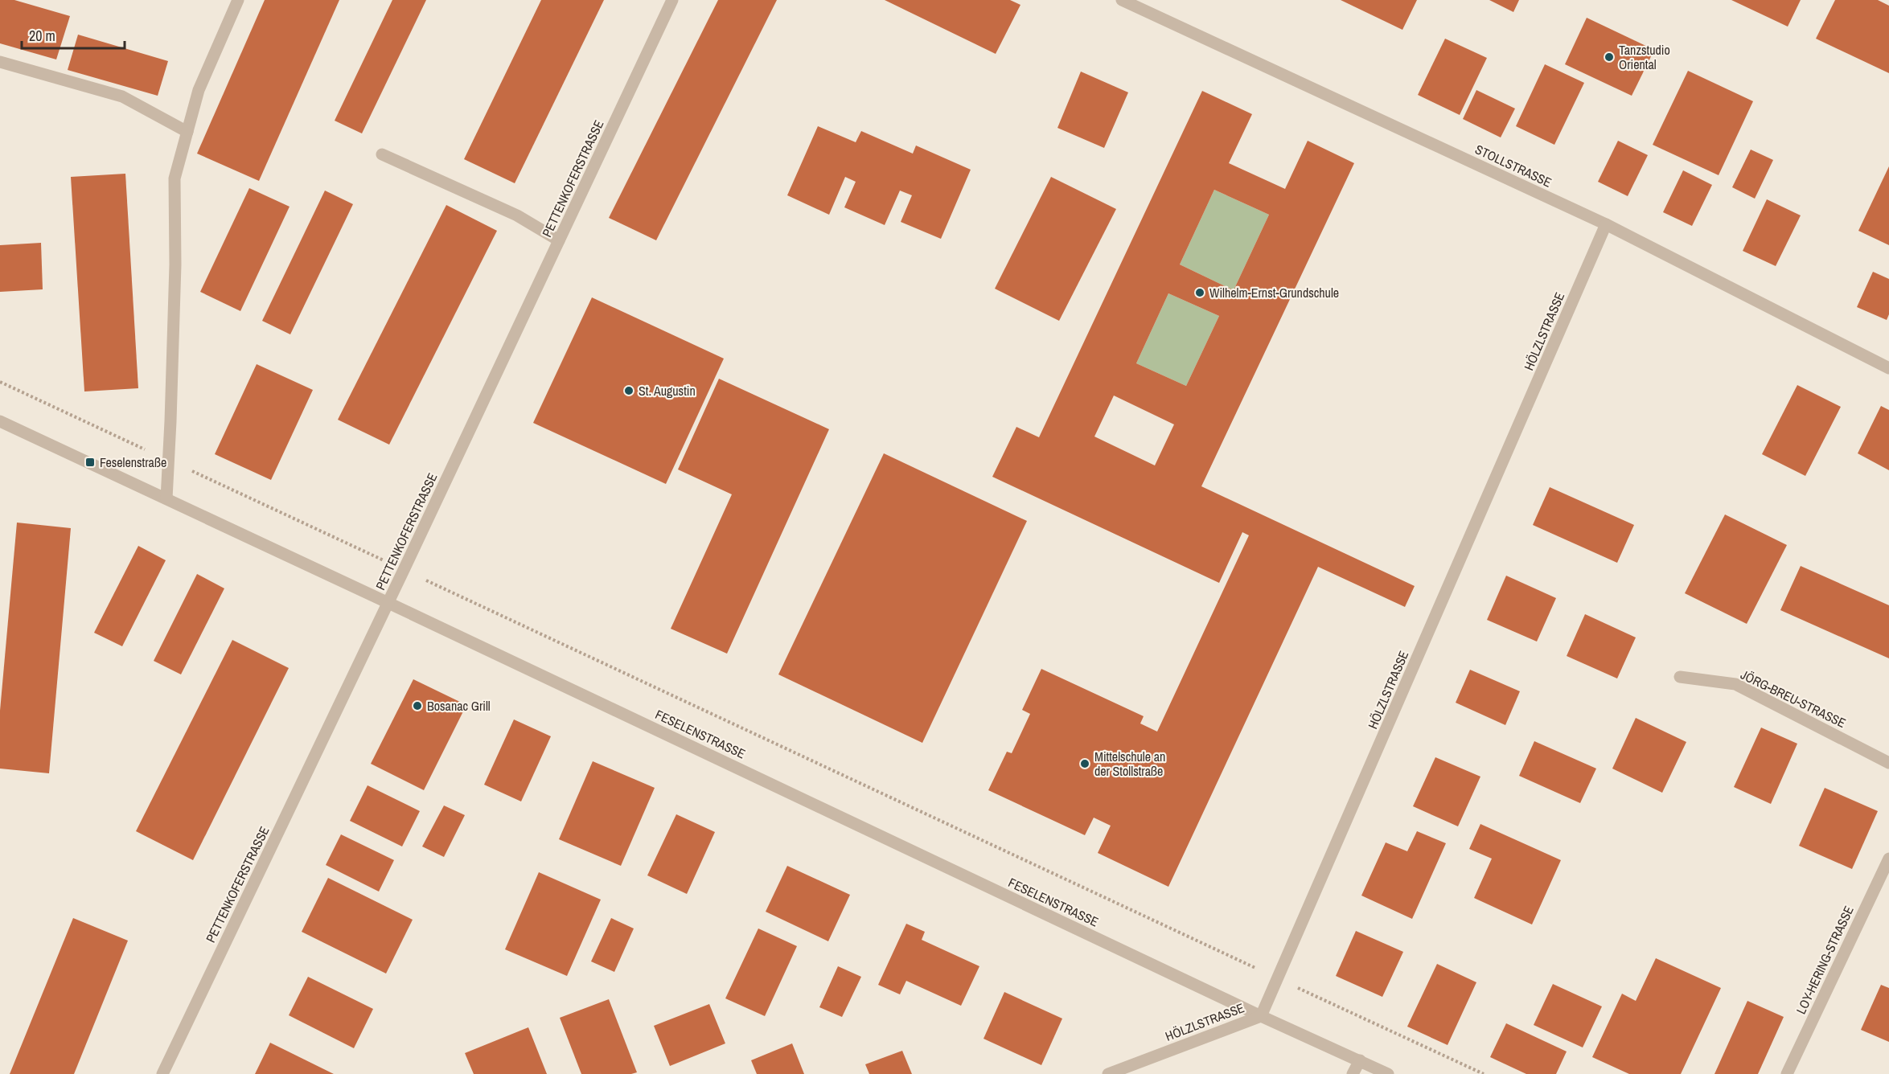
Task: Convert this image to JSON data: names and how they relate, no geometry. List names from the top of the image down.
{
  "streets": {
    "street": [
      "STOLLSTRASSE",
      "PETTENKOFERSTRASSE",
      "HÖLZLSTRASSE",
      "JÖRG-BREU-STRASSE",
      "FESELENSTRASSE",
      "LOY-HERING-STRASSE"
    ]
  },
  "crossings": [
    ["STOLLSTRASSE", "HÖLZLSTRASSE"],
    ["PETTENKOFERSTRASSE", "FESELENSTRASSE"],
    ["HÖLZLSTRASSE", "FESELENSTRASSE"]
  ],
  "places": {
    "other": [
      "Tanzstudio Oriental",
      "Wilhelm-Ernst-Grundschule",
      "St. Augustin",
      "Bosanac Grill",
      "Mittelschule an der Stollstraße"
    ],
    "transit": ["Feselenstraße"]
  },
  "scale_bar": "20 m"
}
